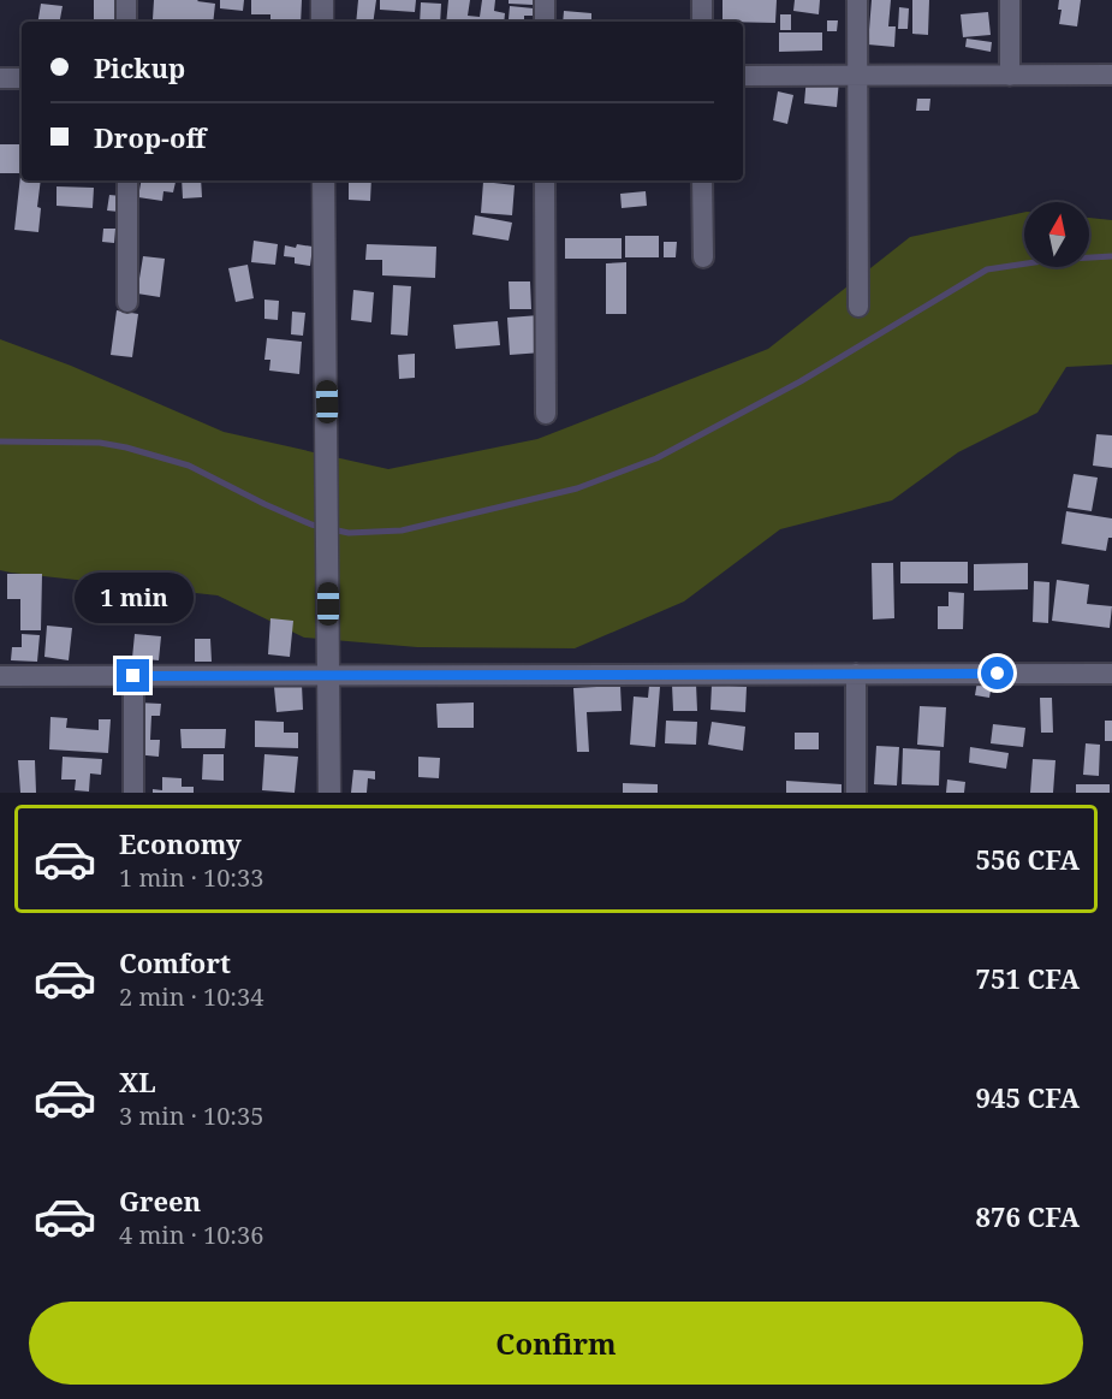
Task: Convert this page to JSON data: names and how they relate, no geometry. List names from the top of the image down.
{
  "north": "top",
  "page": {
    "banner": ["Pickup", "Drop-off"],
    "bubble": "1 min",
    "list": [
      {
        "name": "Economy",
        "note": "1 min · 10:33",
        "value": "556 CFA"
      },
      {
        "name": "Comfort",
        "note": "2 min · 10:34",
        "value": "751 CFA"
      },
      {
        "name": "XL",
        "note": "3 min · 10:35",
        "value": "945 CFA"
      },
      {
        "name": "Green",
        "note": "4 min · 10:36",
        "value": "876 CFA"
      }
    ],
    "buttons": "Confirm"
  }
}
